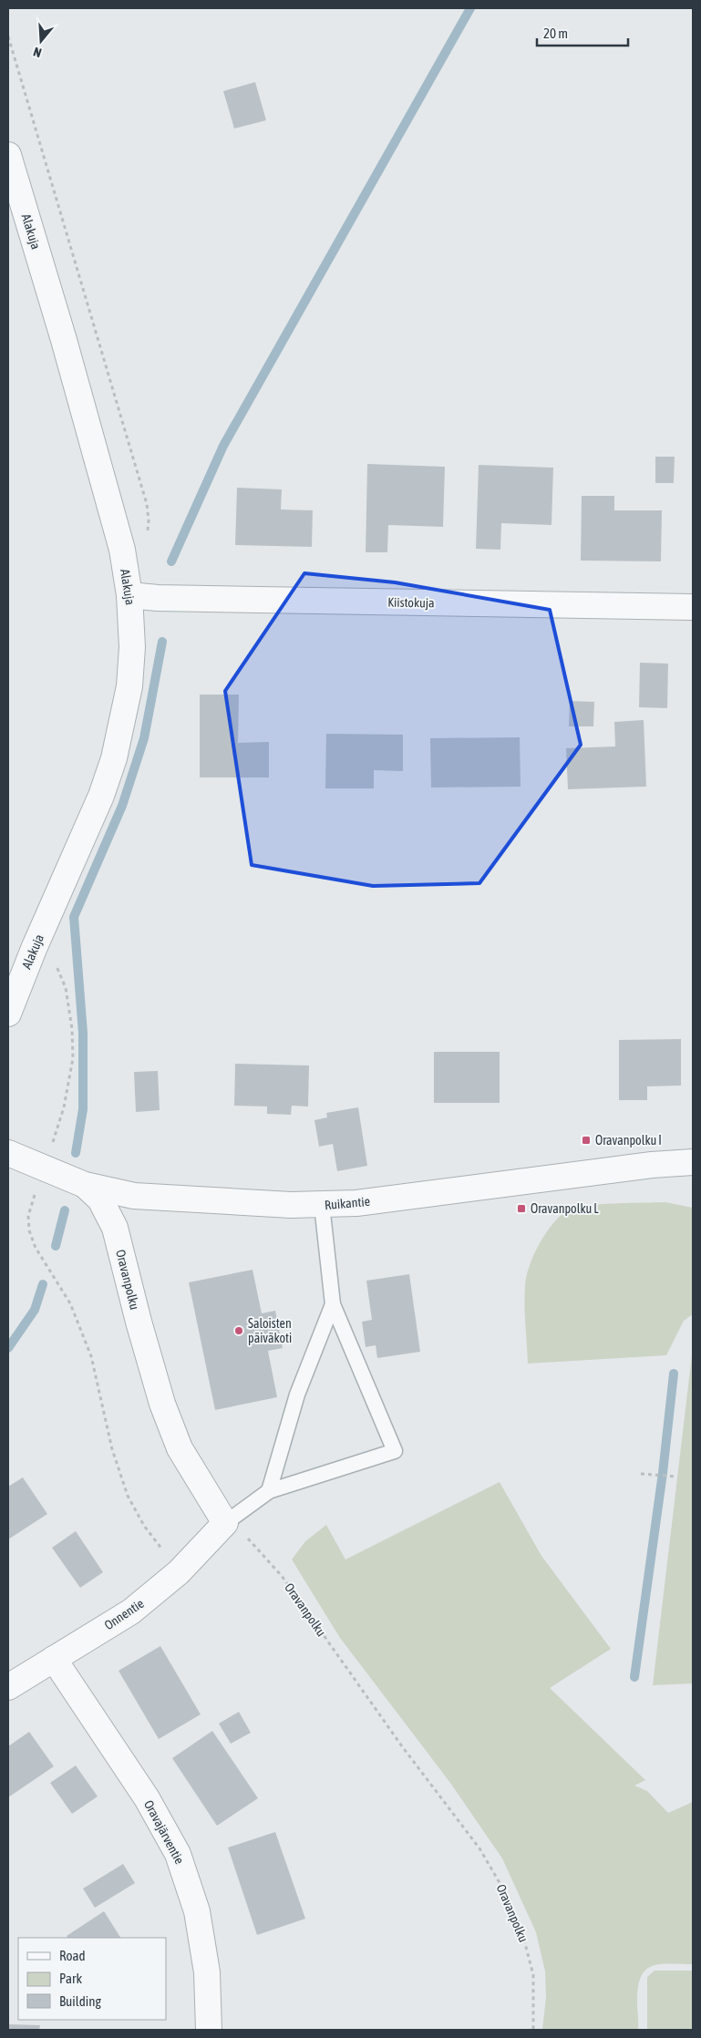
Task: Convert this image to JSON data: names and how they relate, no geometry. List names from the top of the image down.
{
  "streets": {
    "street": [
      "Alakuja",
      "Kiistokuja",
      "Ruikantie",
      "Oravanpolku",
      "Onnentie",
      "Oravajärventie"
    ]
  },
  "crossings": [
    ["Alakuja", "Kiistokuja"],
    ["Ruikantie", "Oravanpolku"],
    ["Oravanpolku", "Onnentie"],
    ["Onnentie", "Oravajärventie"]
  ],
  "places": {
    "transit": ["Oravanpolku I", "Oravanpolku L"],
    "other": ["Saloisten päiväkoti"]
  },
  "legend": ["Road", "Park", "Building"],
  "scale_bar": "20 m",
  "north": "bottom"
}
